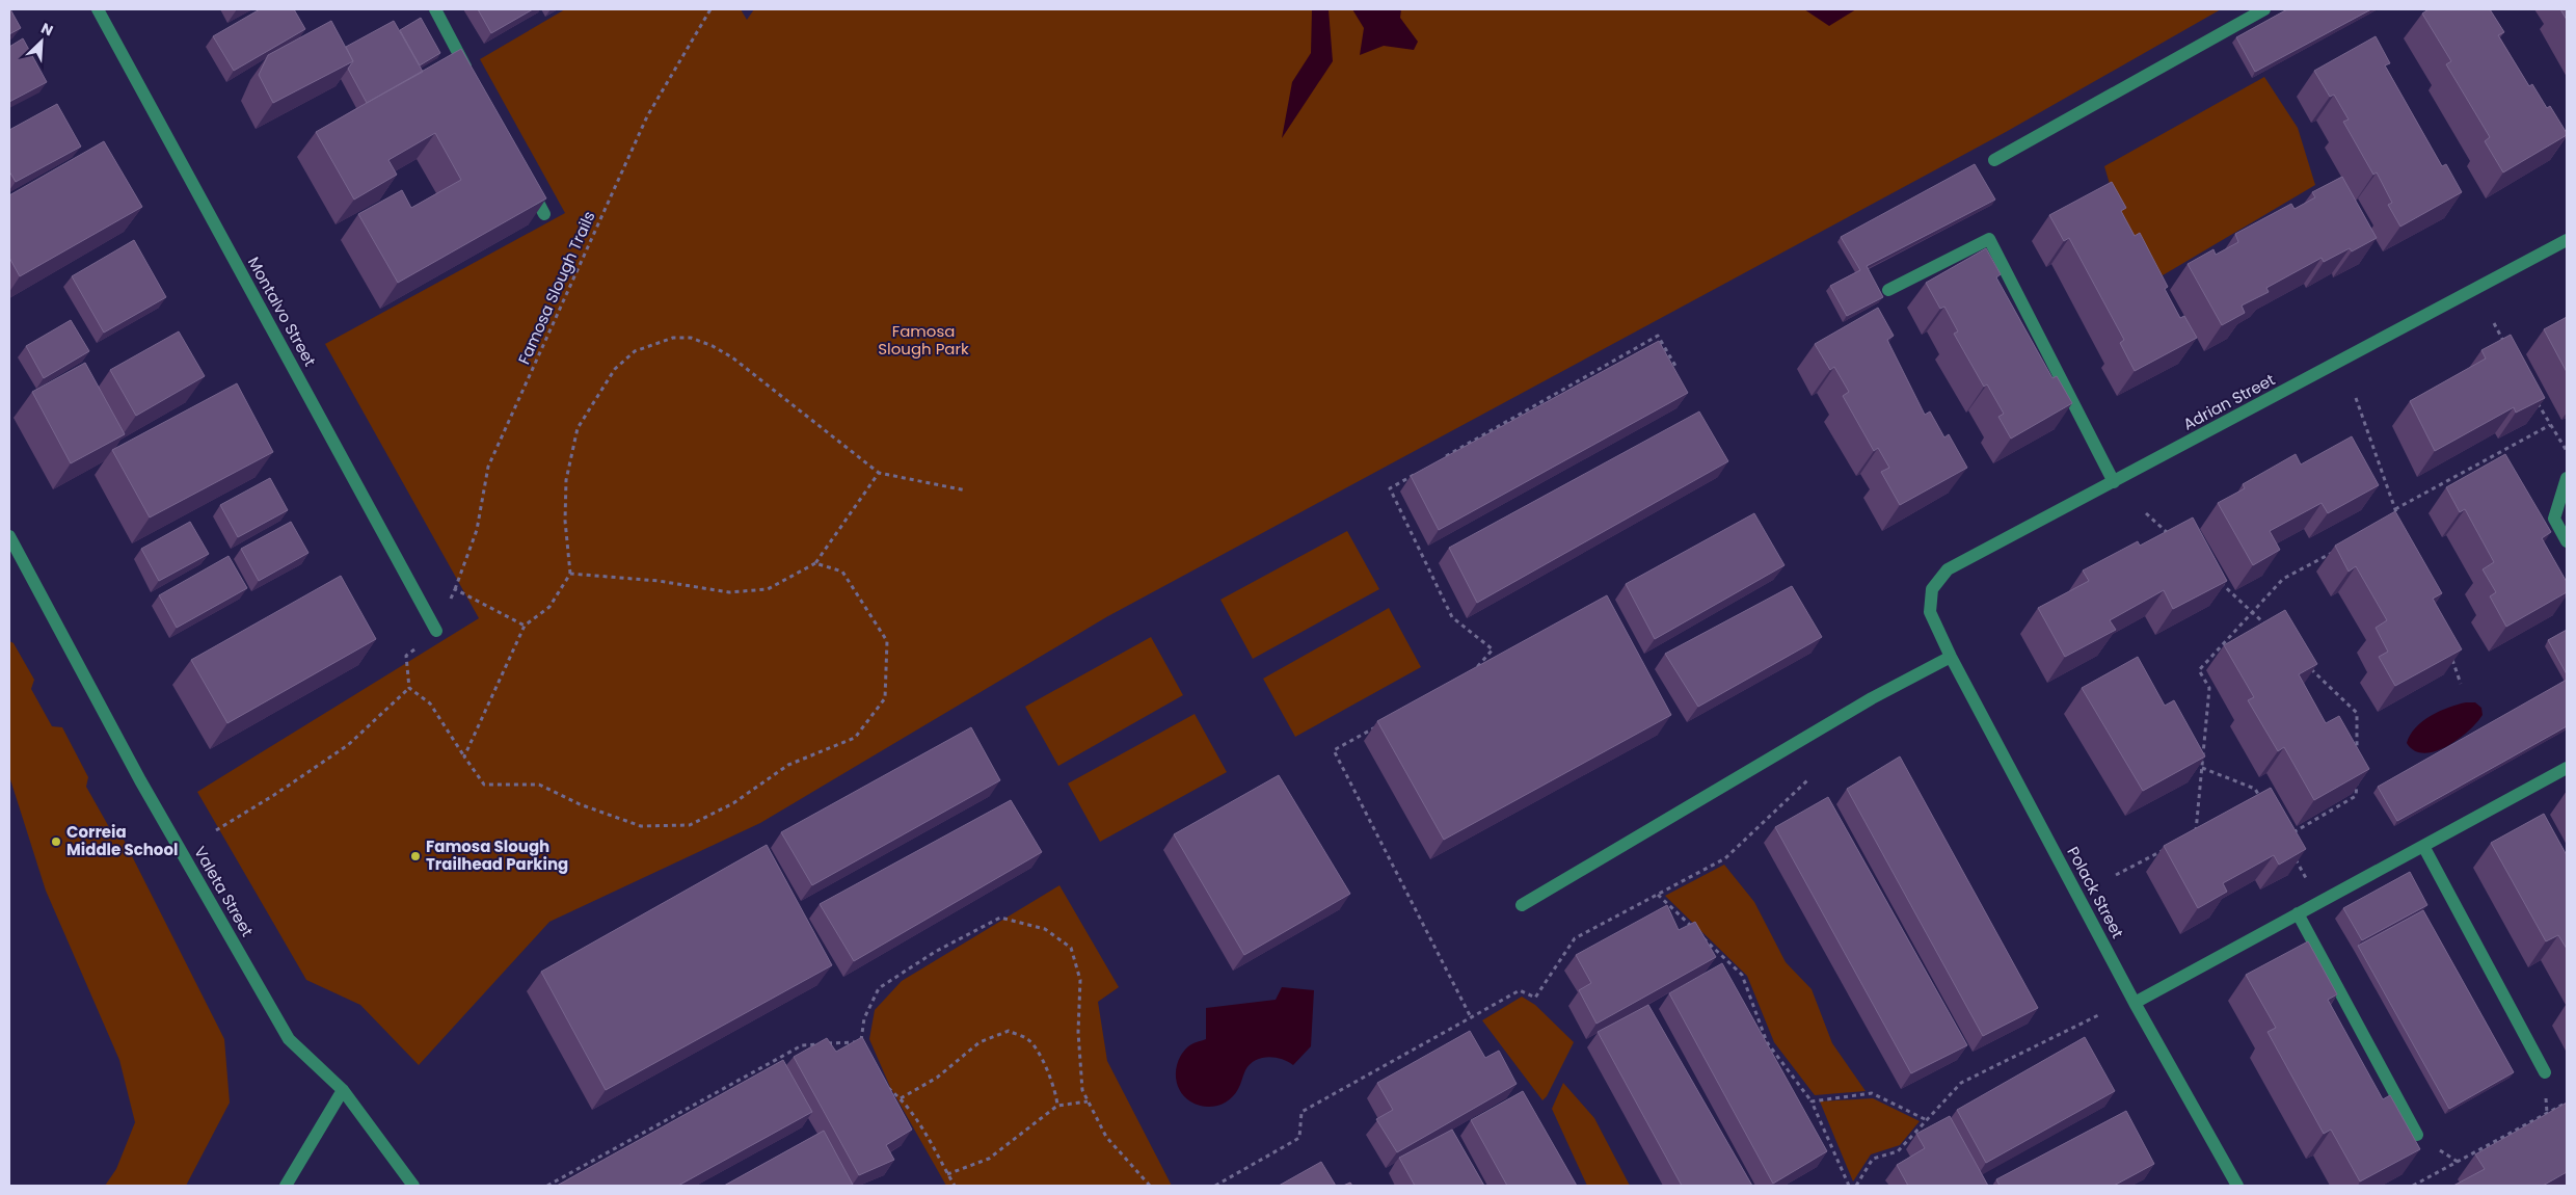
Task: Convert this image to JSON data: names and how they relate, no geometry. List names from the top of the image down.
{
  "streets": {
    "street": [
      "Montalvo Street",
      "Adrian Street",
      "Valeta Street",
      "Polack Street"
    ],
    "path": ["Famosa Slough Trails"]
  },
  "crossings": [
    ["Famosa Slough Trails", "Montalvo Street"],
    ["Adrian Street", "Polack Street"]
  ],
  "parks": ["Famosa Slough Park"],
  "places": ["Correia Middle School", "Famosa Slough Trailhead Parking"],
  "north": "top right"
}
